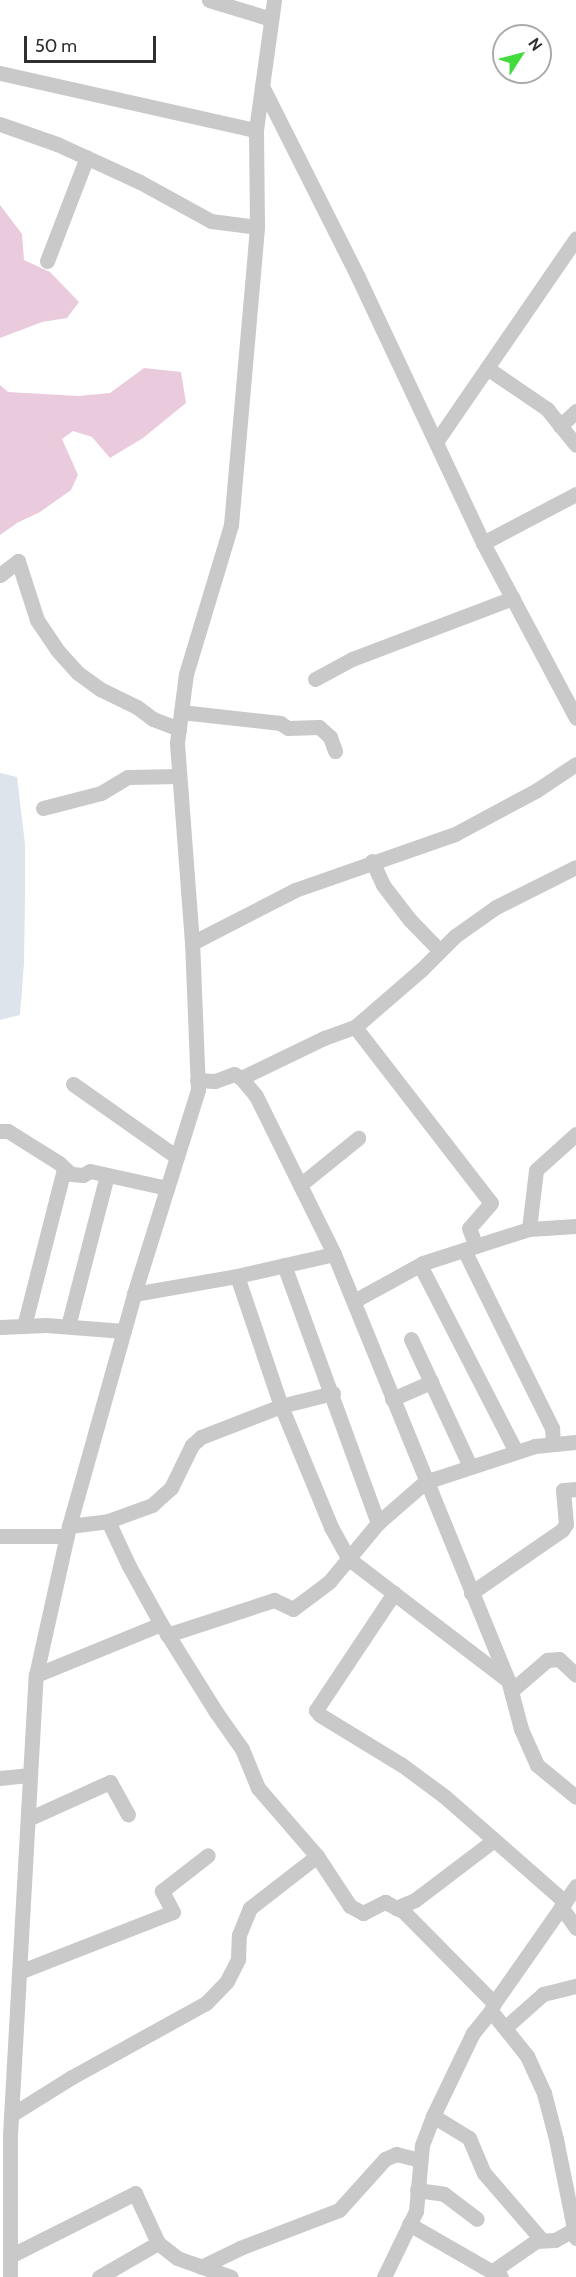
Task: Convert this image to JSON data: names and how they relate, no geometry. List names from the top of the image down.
{
  "scale_bar": "50 m",
  "north": "top right"
}
